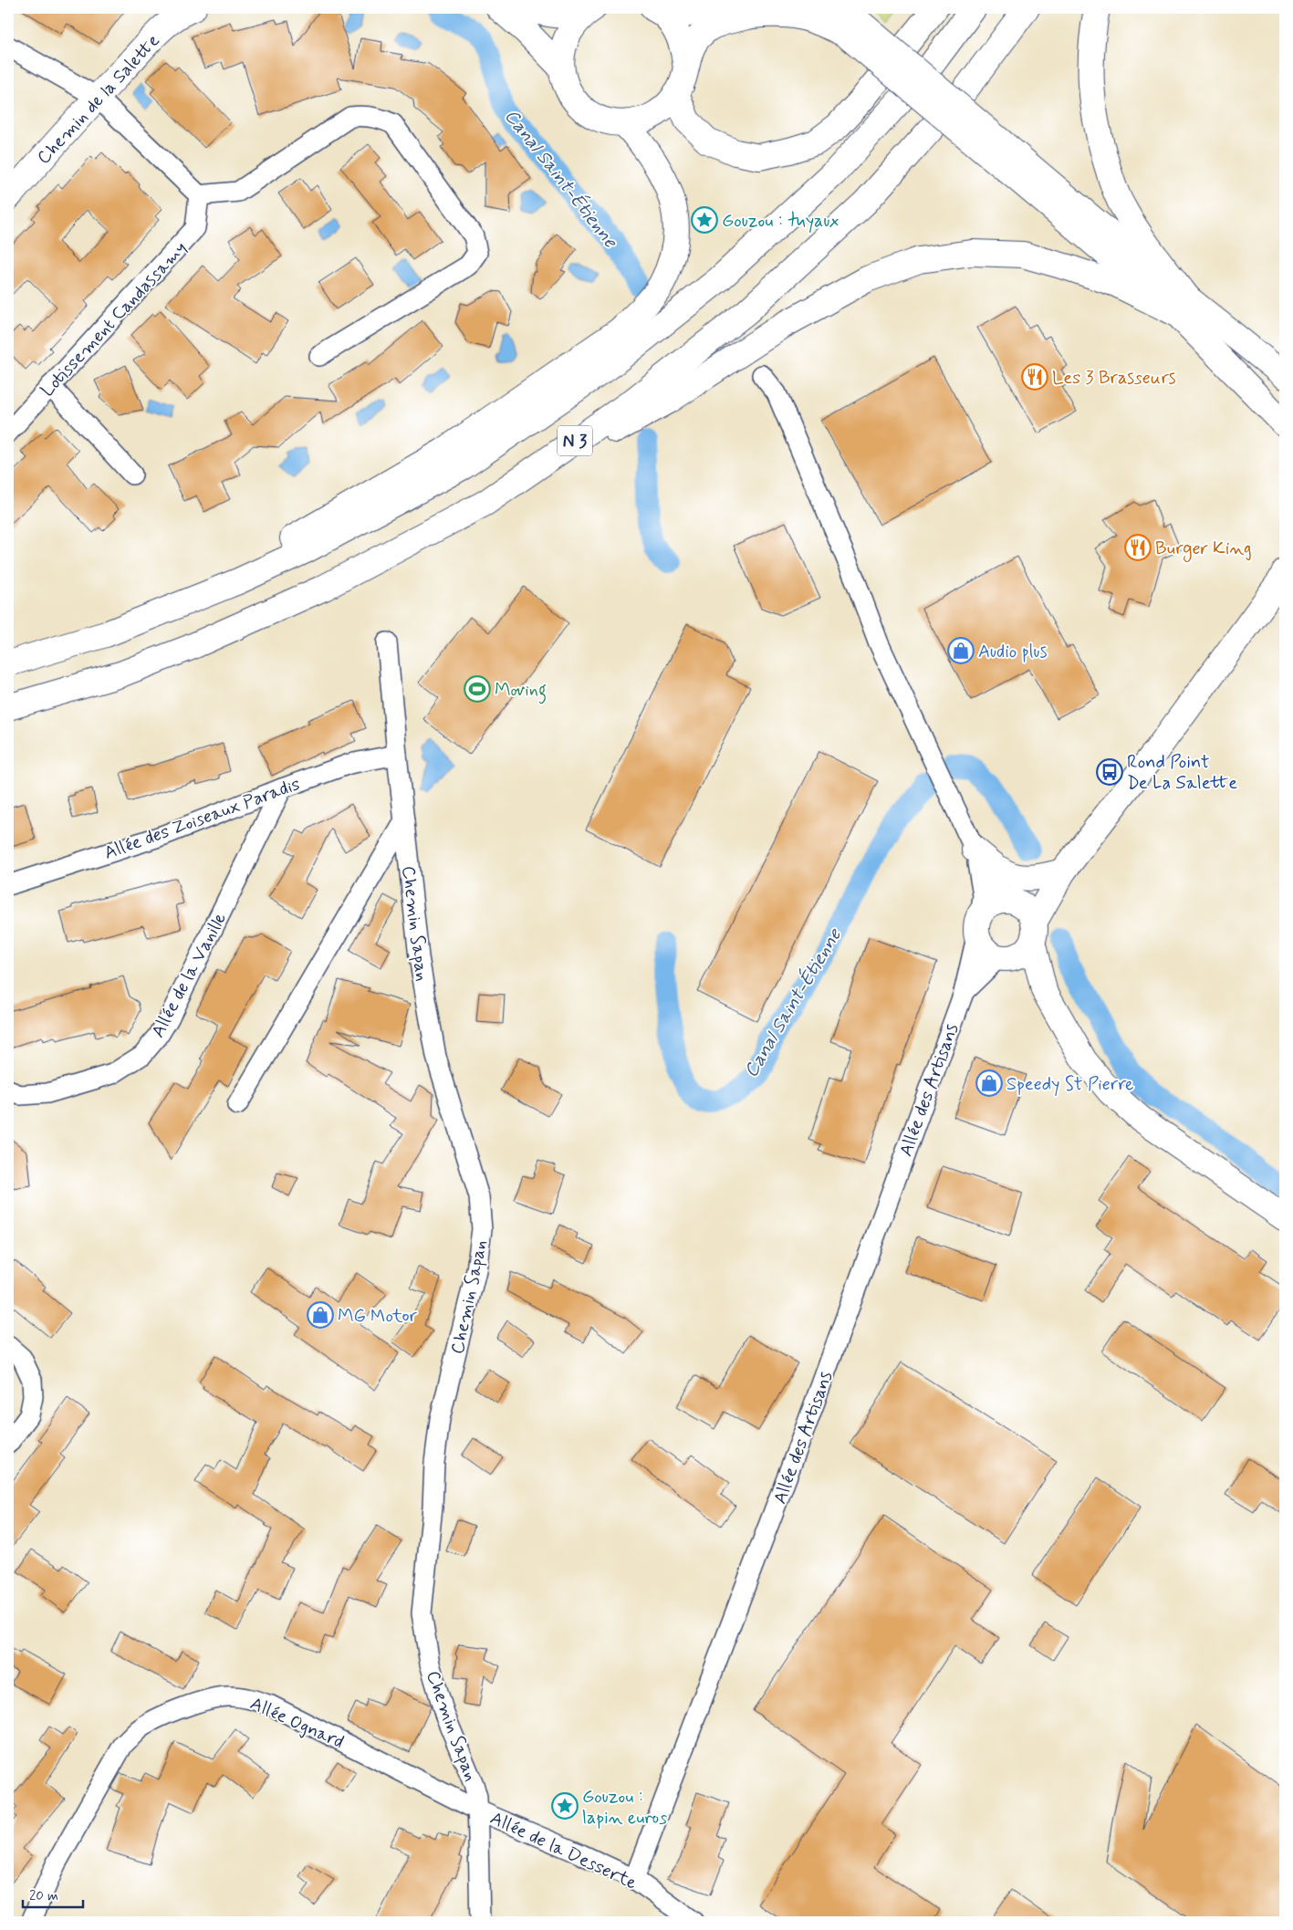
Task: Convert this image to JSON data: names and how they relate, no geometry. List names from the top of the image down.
{
  "streets": {
    "main road": ["Chemin de la Salette", "N 3"],
    "street": [
      "Lotissement Candassamy",
      "Allée des Zoiseaux Paradis",
      "Chemin Sapan",
      "Allée de la Vanille",
      "Allée des Artisans",
      "Allée Ognard",
      "Allée de la Desserte"
    ]
  },
  "crossings": [
    ["Allée des Zoiseaux Paradis", "Chemin Sapan"],
    ["Allée des Zoiseaux Paradis", "Allée de la Vanille"],
    ["Chemin Sapan", "Allée Ognard"],
    ["Chemin Sapan", "Allée de la Desserte"],
    ["Allée des Artisans", "Allée de la Desserte"],
    ["Allée Ognard", "Allée de la Desserte"]
  ],
  "water": ["Canal Saint-Étienne"],
  "places": {
    "place": ["Gouzou : tuyaux", "Gouzou : lapin euros"],
    "restaurant": ["Les 3 Brasseurs", "Burger King"],
    "shop": ["Audio plus", "Speedy St Pierre", "MG Motor"],
    "sports": ["Moving"],
    "bus stop": ["Rond Point De La Salette"]
  },
  "scale_bar": "20 m"
}
